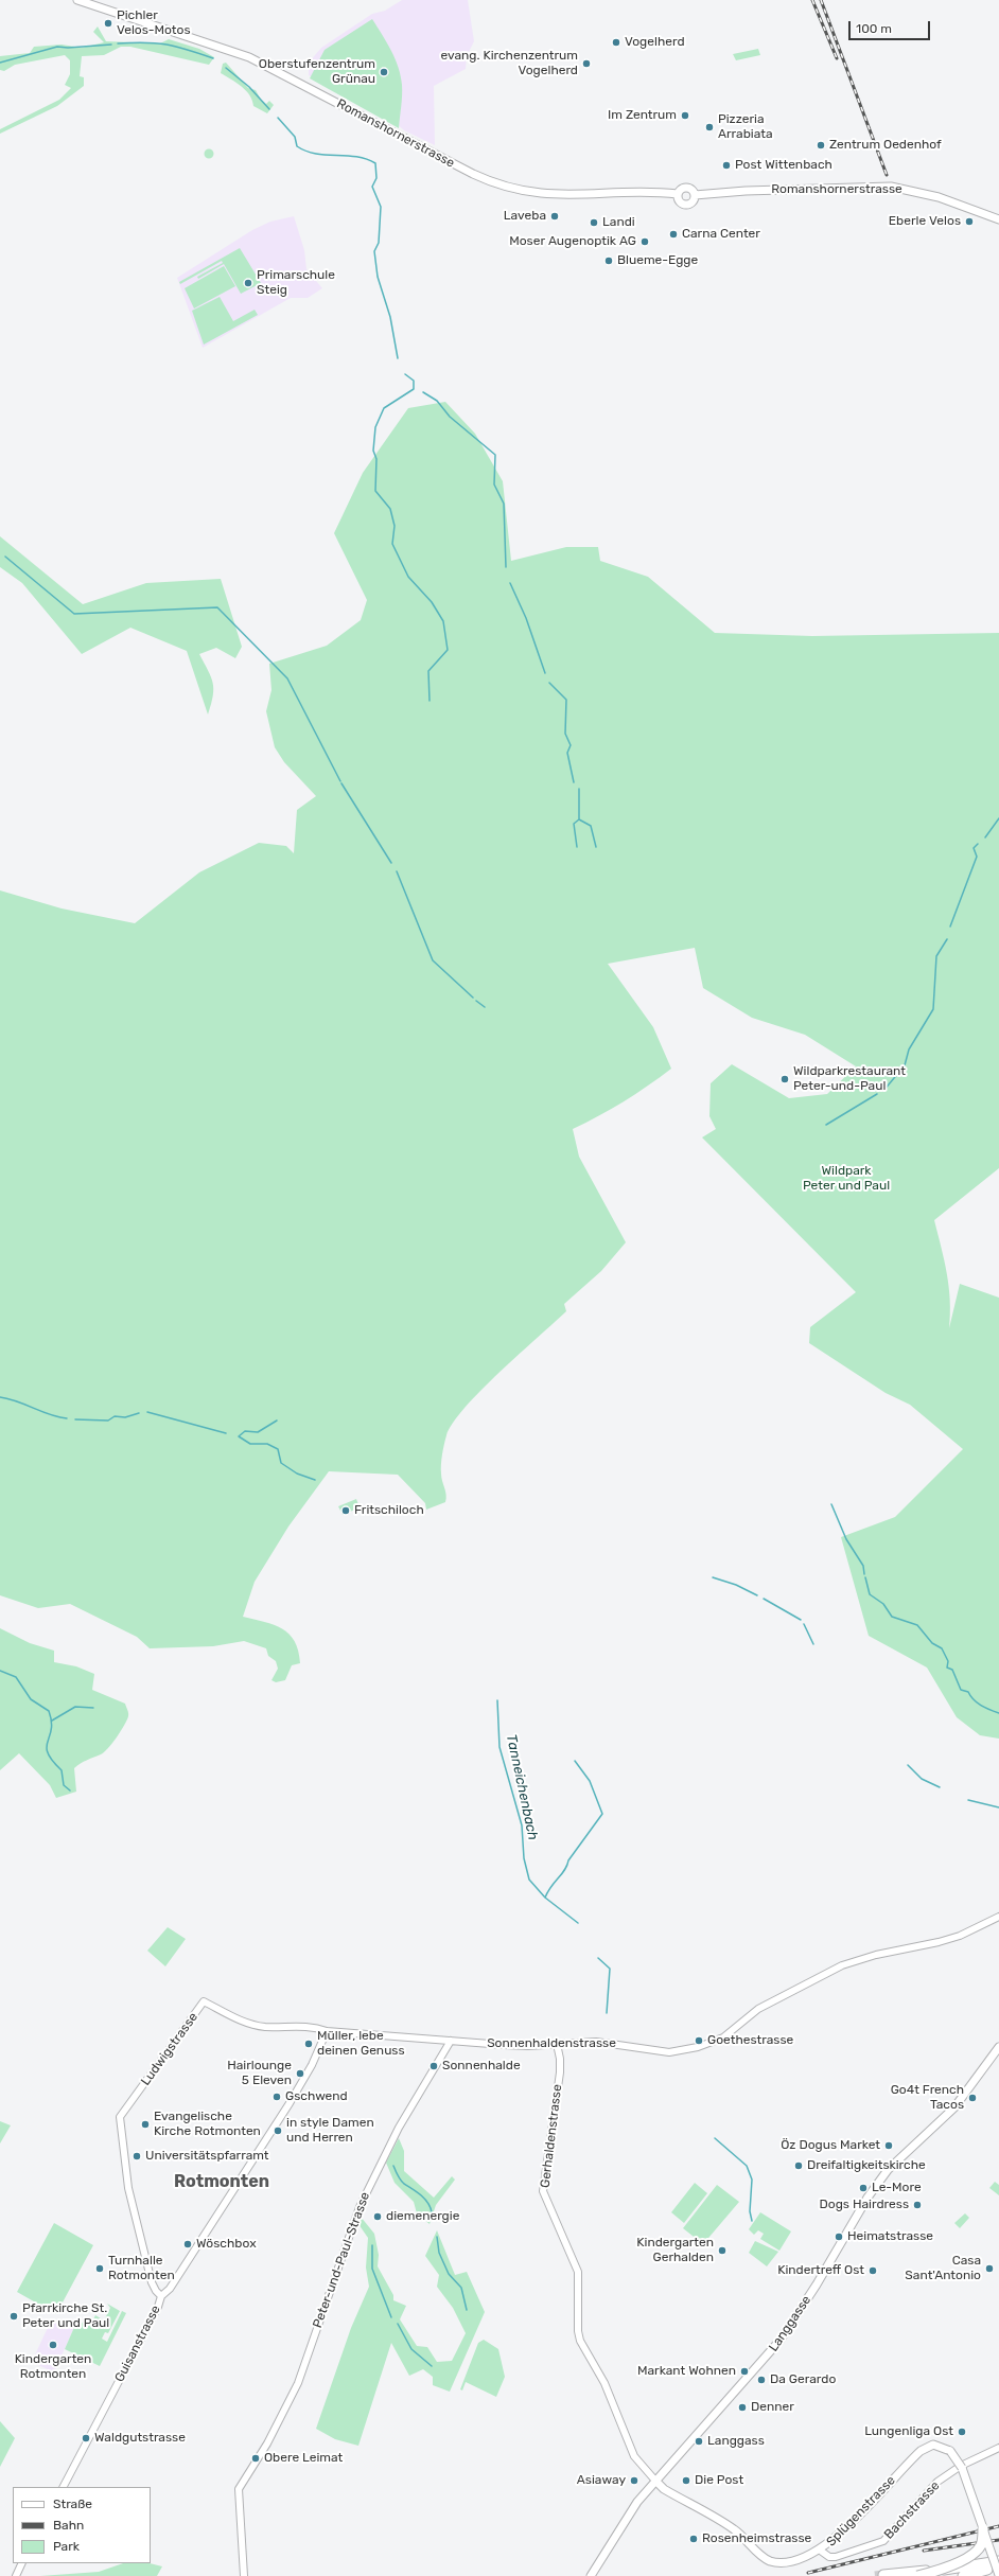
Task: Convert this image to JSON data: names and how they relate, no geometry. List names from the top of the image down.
{
  "streets": {
    "main road": ["Romanshornerstrasse", "Langgasse", "Splügenstrasse"],
    "street": [
      "Sonnenhaldenstrasse",
      "Ludwigstrasse",
      "Gerhaldenstrasse",
      "Peter-und-Paul-Strasse",
      "Guisanstrasse",
      "Bachstrasse"
    ]
  },
  "crossings": [
    ["Sonnenhaldenstrasse", "Ludwigstrasse"],
    ["Sonnenhaldenstrasse", "Gerhaldenstrasse"],
    ["Sonnenhaldenstrasse", "Peter-und-Paul-Strasse"],
    ["Sonnenhaldenstrasse", "Guisanstrasse"],
    ["Ludwigstrasse", "Guisanstrasse"],
    ["Gerhaldenstrasse", "Langgasse"],
    ["Gerhaldenstrasse", "Splügenstrasse"],
    ["Langgasse", "Splügenstrasse"],
    ["Bachstrasse", "Splügenstrasse"]
  ],
  "districts": ["Rotmonten"],
  "water": ["Tanneichenbach"],
  "parks": ["Wildpark Peter und Paul"],
  "places": [
    "Pichler Velos-Motos",
    "Vogelherd",
    "evang. Kirchenzentrum Vogelherd",
    "Oberstufenzentrum Grünau",
    "Im Zentrum",
    "Pizzeria Arrabiata",
    "Zentrum Oedenhof",
    "Post Wittenbach",
    "Laveba",
    "Eberle Velos",
    "Landi",
    "Carna Center",
    "Moser Augenoptik AG",
    "Blueme-Egge",
    "Primarschule Steig",
    "Wildparkrestaurant Peter-und-Paul",
    "Fritschiloch",
    "Goethestrasse",
    "Müller, lebe deinen Genuss",
    "Sonnenhalde",
    "Hairlounge 5 Eleven",
    "Gschwend",
    "Go4t French Tacos",
    "Evangelische Kirche Rotmonten",
    "in style Damen und Herren",
    "Öz Dogus Market",
    "Universitätspfarramt",
    "Dreifaltigkeitskirche",
    "Le-More",
    "Dogs Hairdress",
    "diemenergie",
    "Heimatstrasse",
    "Wöschbox",
    "Kindergarten Gerhalden",
    "Turnhalle Rotmonten",
    "Casa Sant'Antonio",
    "Kindertreff Ost",
    "Pfarrkirche St. Peter und Paul",
    "Kindergarten Rotmonten",
    "Markant Wohnen",
    "Da Gerardo",
    "Denner",
    "Lungenliga Ost",
    "Waldgutstrasse",
    "Langgass",
    "Obere Leimat",
    "Asiaway",
    "Die Post",
    "Rosenheimstrasse"
  ],
  "legend": ["Straße", "Bahn", "Park"],
  "scale_bar": "100 m"
}
